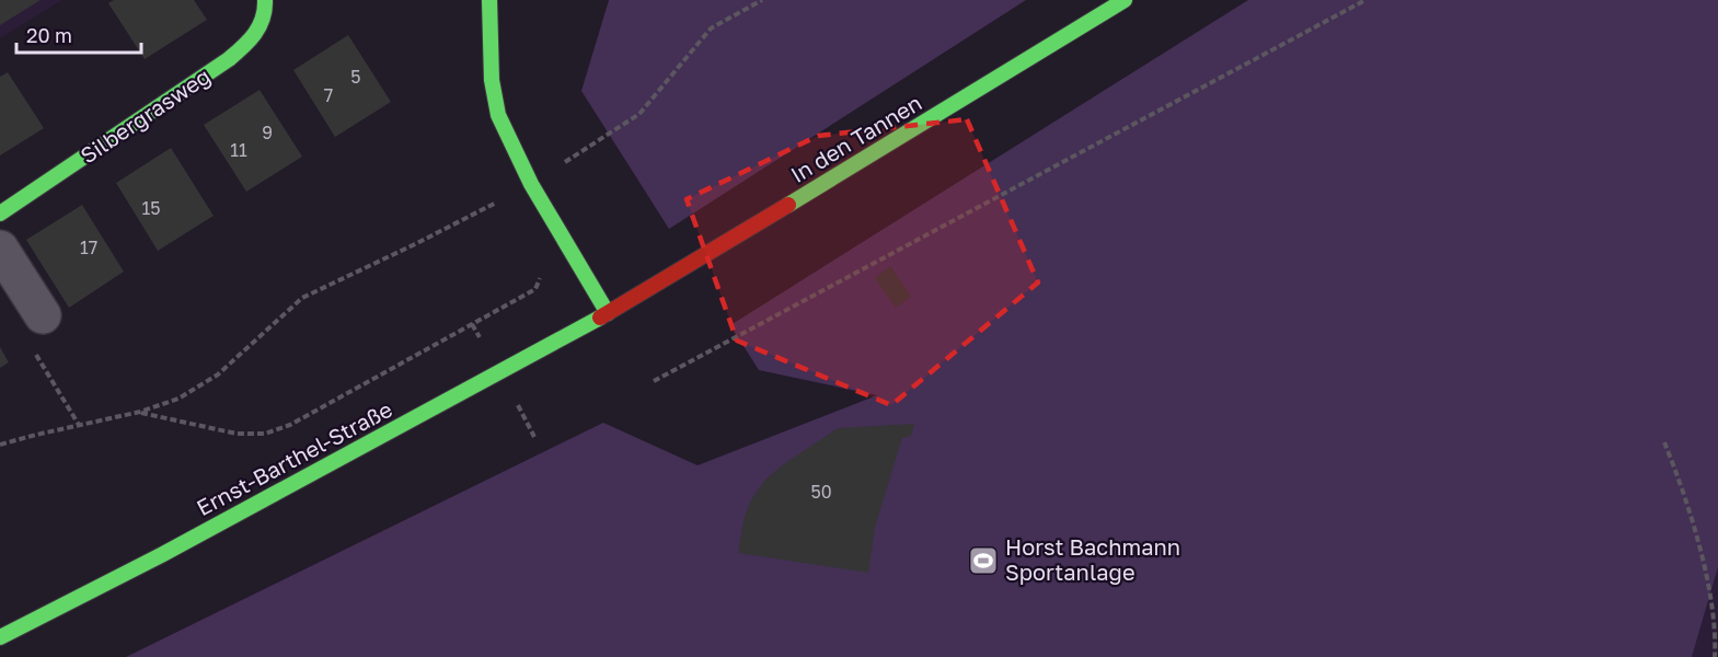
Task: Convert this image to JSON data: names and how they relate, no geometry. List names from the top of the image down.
{
  "streets": {
    "street": ["Silbergrasweg", "In den Tannen", "Ernst-Barthel-Straße"]
  },
  "crossings": [
    ["In den Tannen", "Ernst-Barthel-Straße"]
  ],
  "places": {
    "sports": ["Horst Bachmann Sportanlage"]
  },
  "house_numbers": [
    "5",
    "7",
    "9",
    "11",
    "15",
    "17",
    "50"
  ],
  "scale_bar": "20 m"
}
